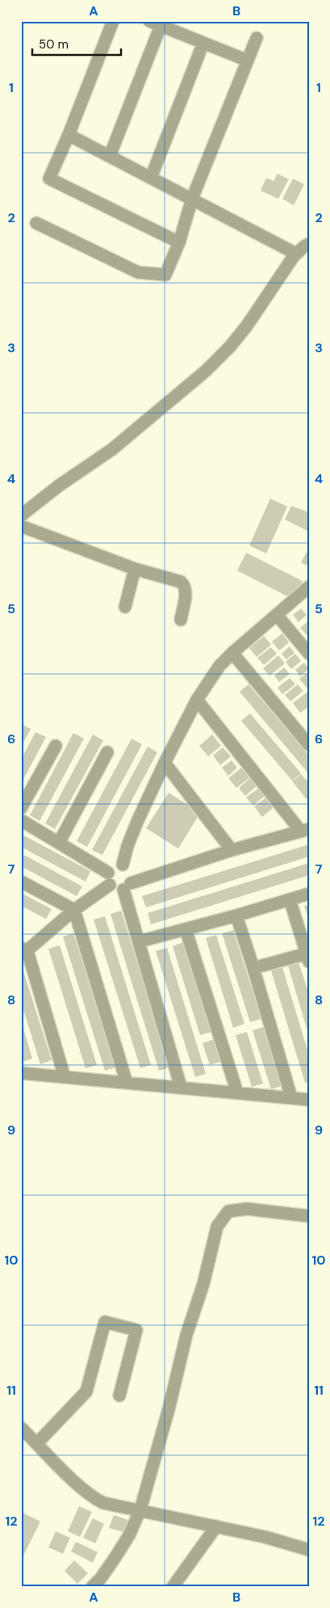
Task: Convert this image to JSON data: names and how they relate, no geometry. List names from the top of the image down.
{
  "scale_bar": "50 m",
  "grid": {
    "columns": ["A", "B"],
    "rows": [
      "1",
      "2",
      "3",
      "4",
      "5",
      "6",
      "7",
      "8",
      "9",
      "10",
      "11",
      "12"
    ]
  }
}
